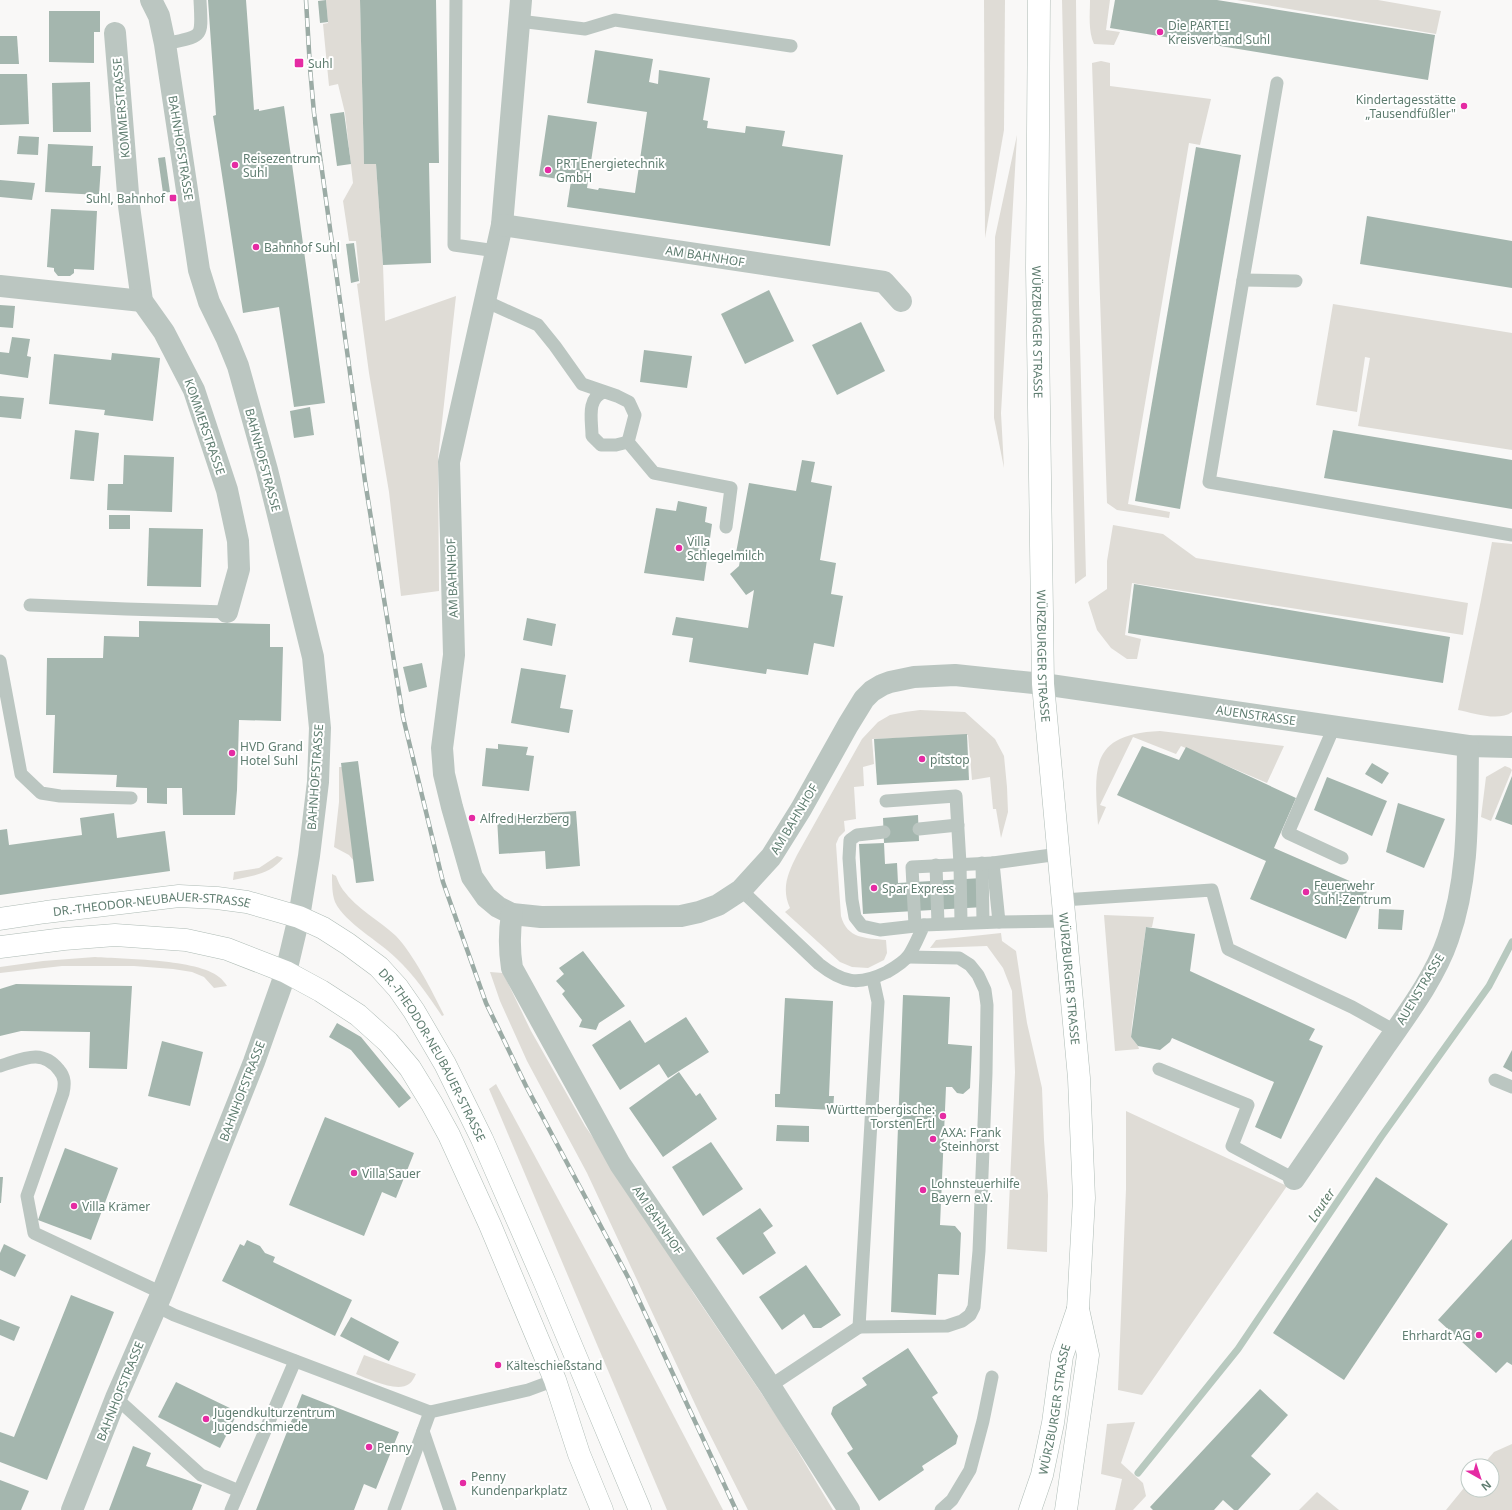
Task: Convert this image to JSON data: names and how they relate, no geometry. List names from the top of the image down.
{
  "streets": {
    "main road": ["WÜRZBURGER STRASSE", "DR.-THEODOR-NEUBAUER-STRASSE"],
    "street": [
      "KOMMERSTRASSE",
      "BAHNHOFSTRASSE",
      "AM BAHNHOF",
      "AUENSTRASSE"
    ]
  },
  "crossings": [
    ["BAHNHOFSTRASSE", "DR.-THEODOR-NEUBAUER-STRASSE"],
    ["AM BAHNHOF", "WÜRZBURGER STRASSE"],
    ["AM BAHNHOF", "AUENSTRASSE"],
    ["WÜRZBURGER STRASSE", "AUENSTRASSE"]
  ],
  "water": ["Lauter"],
  "places": {
    "other": [
      "Die PARTEI Kreisverband Suhl",
      "Kindertagesstätte „Tausendfüßler\"",
      "Reisezentrum Suhl",
      "PRT Energietechnik GmbH",
      "Bahnhof Suhl",
      "Villa Schlegelmilch",
      "HVD Grand Hotel Suhl",
      "pitstop",
      "Alfred Herzberg",
      "Spar Express",
      "Feuerwehr Suhl-Zentrum",
      "Württembergische: Torsten Ertl",
      "AXA: Frank Steinhorst",
      "Villa Sauer",
      "Lohnsteuerhilfe Bayern e.V.",
      "Villa Krämer",
      "Ehrhardt AG",
      "Kälteschießstand",
      "Jugendkulturzentrum Jugendschmiede",
      "Penny",
      "Penny Kundenparkplatz"
    ],
    "transit": ["Suhl", "Suhl, Bahnhof"]
  },
  "north": "bottom right"
}
